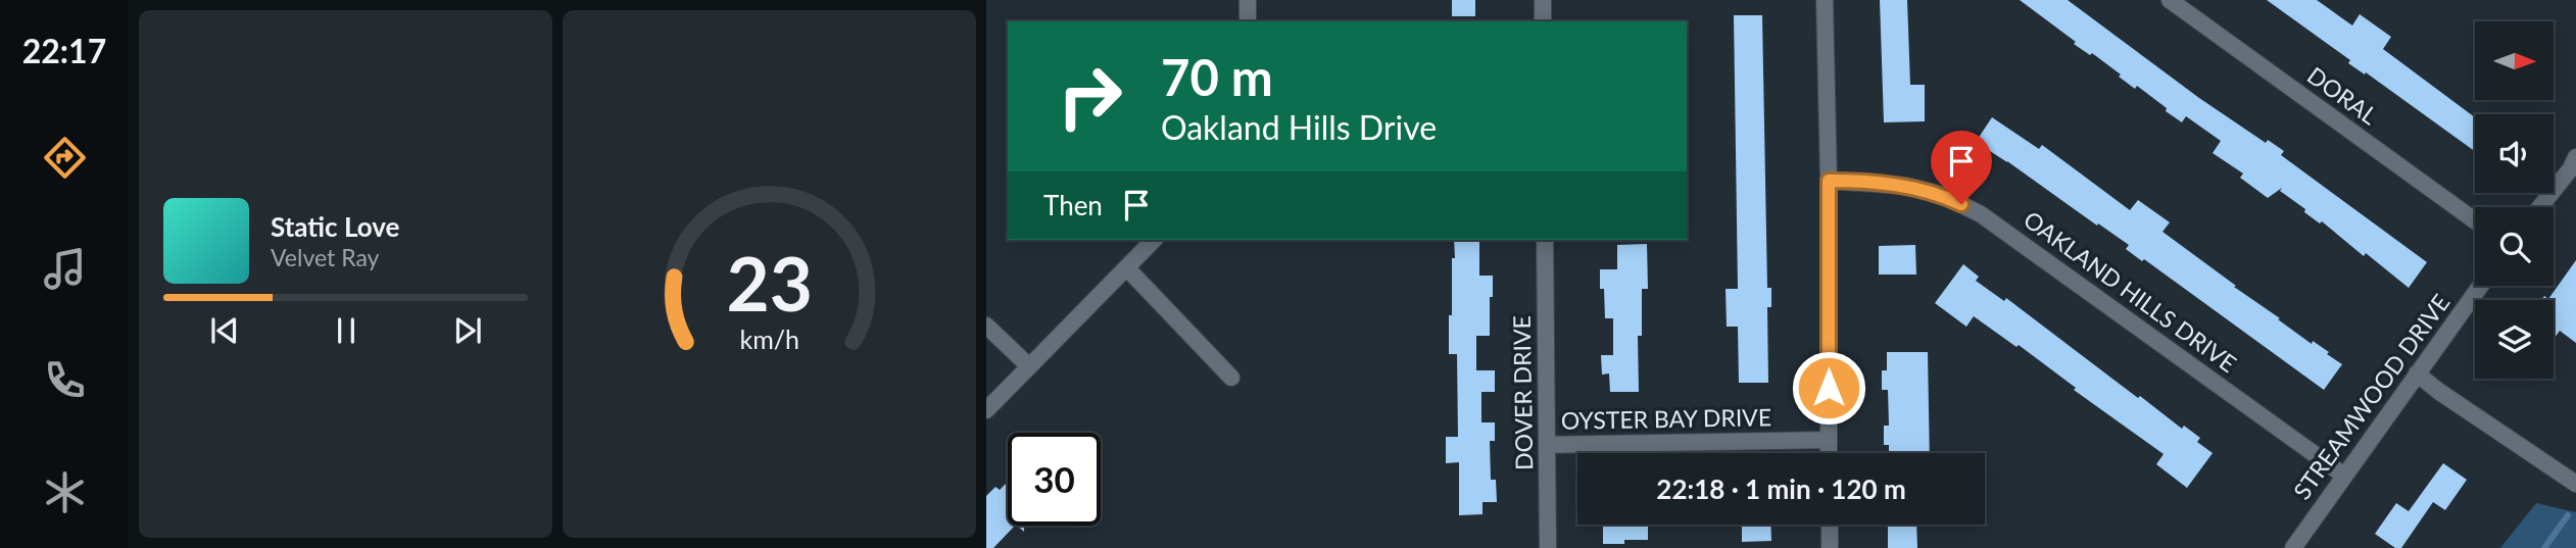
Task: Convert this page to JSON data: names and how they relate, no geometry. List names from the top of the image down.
{
  "streets": {
    "street": [
      "DORAL",
      "OAKLAND HILLS DRIVE",
      "DOVER DRIVE",
      "STREAMWOOD DRIVE",
      "OYSTER BAY DRIVE"
    ]
  },
  "crossings": [
    ["OAKLAND HILLS DRIVE", "STREAMWOOD DRIVE"],
    ["DOVER DRIVE", "OYSTER BAY DRIVE"]
  ],
  "north": "right",
  "page": {
    "tabs": "22:17",
    "turn": ["70 m", "Oakland Hills Drive"],
    "then": "Then",
    "song": ["Static Love", "Velvet Ray"],
    "limit": "30",
    "trip": "22:18 · 1 min · 120 m",
    "gauge": ["23", "km/h"]
  }
}
